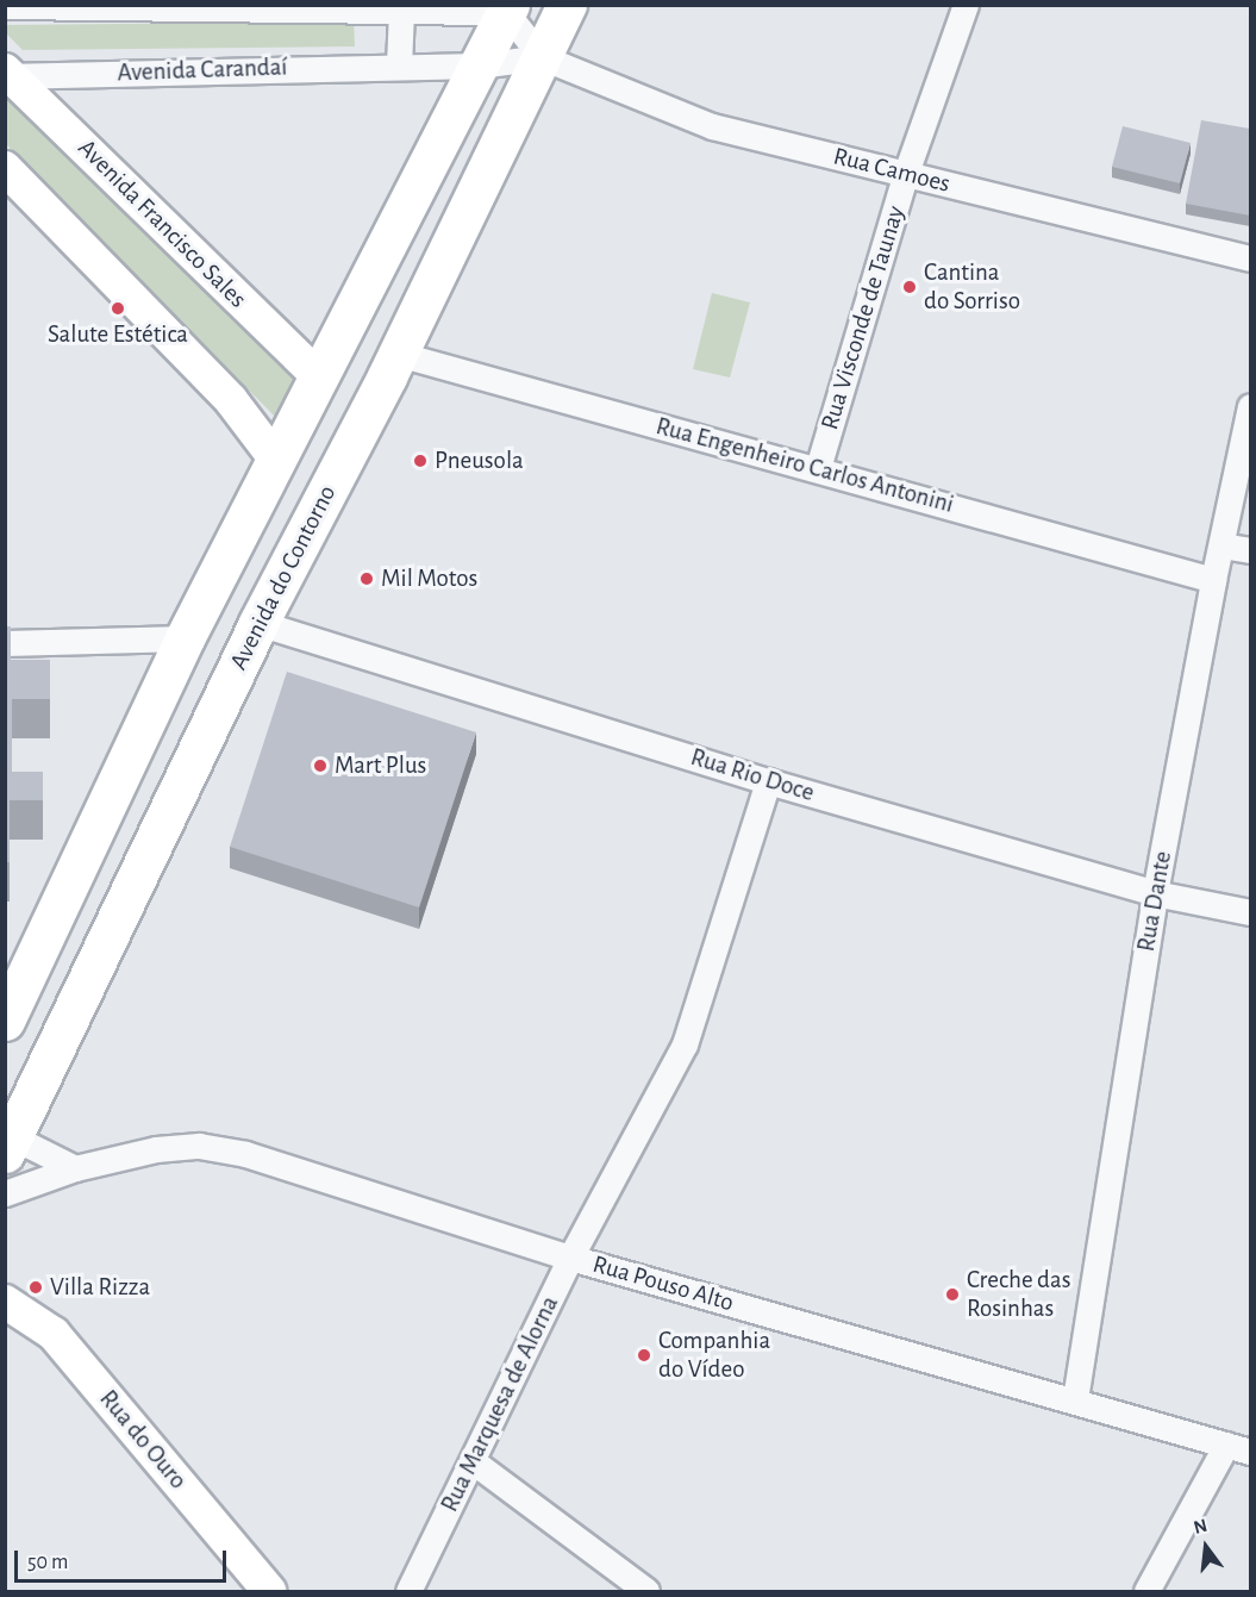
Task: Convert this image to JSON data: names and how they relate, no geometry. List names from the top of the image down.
{
  "streets": {
    "main road": ["Avenida do Contorno"],
    "street": [
      "Avenida Carandaí",
      "Rua Camoes",
      "Avenida Francisco Sales",
      "Rua Visconde de Taunay",
      "Rua Engenheiro Carlos Antonini",
      "Rua Rio Doce",
      "Rua Dante",
      "Rua Pouso Alto",
      "Rua Marquesa de Alorna",
      "Rua do Ouro"
    ]
  },
  "crossings": [
    ["Avenida Carandaí", "Rua Camoes"],
    ["Avenida Carandaí", "Avenida Francisco Sales"],
    ["Avenida Carandaí", "Avenida do Contorno"],
    ["Rua Camoes", "Rua Visconde de Taunay"],
    ["Rua Camoes", "Avenida do Contorno"],
    ["Rua Visconde de Taunay", "Rua Engenheiro Carlos Antonini"],
    ["Rua Engenheiro Carlos Antonini", "Avenida do Contorno"],
    ["Rua Engenheiro Carlos Antonini", "Rua Dante"],
    ["Avenida do Contorno", "Rua Rio Doce"],
    ["Rua Rio Doce", "Rua Dante"],
    ["Rua Rio Doce", "Rua Marquesa de Alorna"],
    ["Rua Dante", "Rua Pouso Alto"],
    ["Rua Pouso Alto", "Rua Marquesa de Alorna"]
  ],
  "places": [
    "Cantina do Sorriso",
    "Salute Estética",
    "Pneusola",
    "Mil Motos",
    "Mart Plus",
    "Villa Rizza",
    "Creche das Rosinhas",
    "Companhia do Vídeo"
  ],
  "scale_bar": "50 m",
  "north": "top"
}
